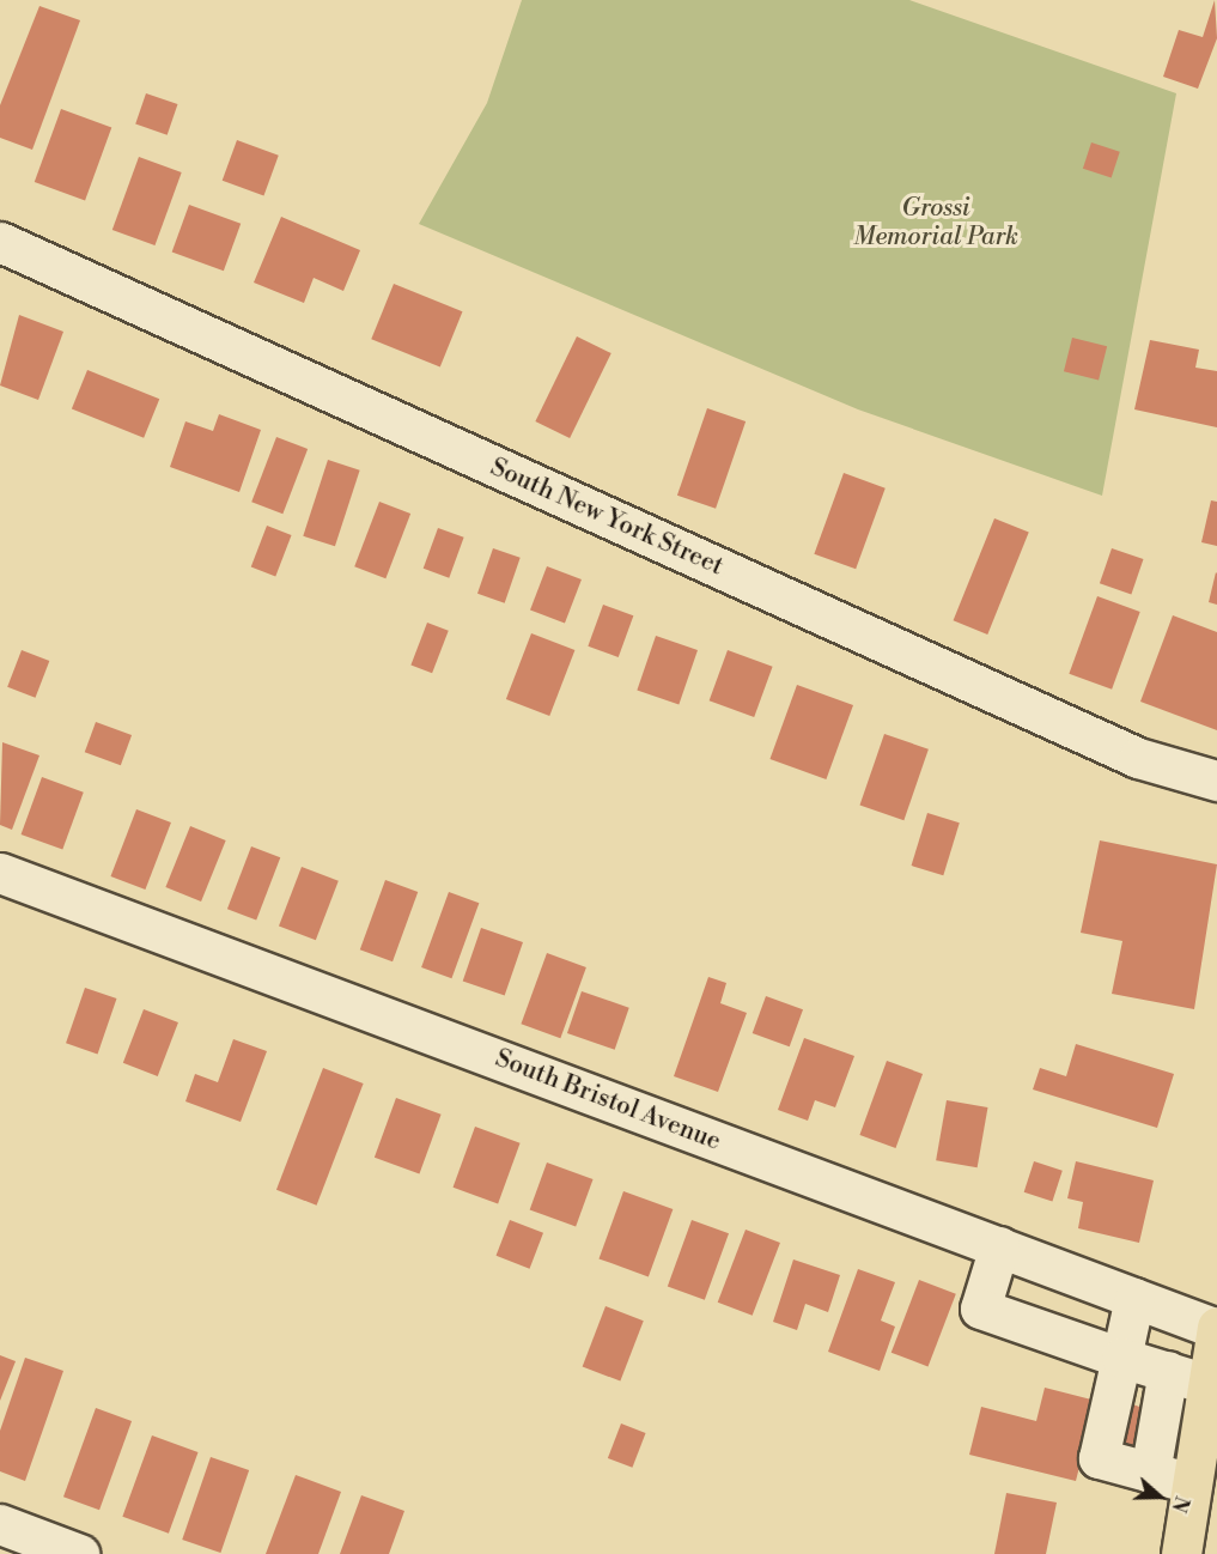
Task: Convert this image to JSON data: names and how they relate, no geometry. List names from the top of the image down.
{
  "streets": {
    "street": ["South New York Street", "South Bristol Avenue"]
  },
  "parks": ["Grossi Memorial Park"],
  "north": "right"
}
